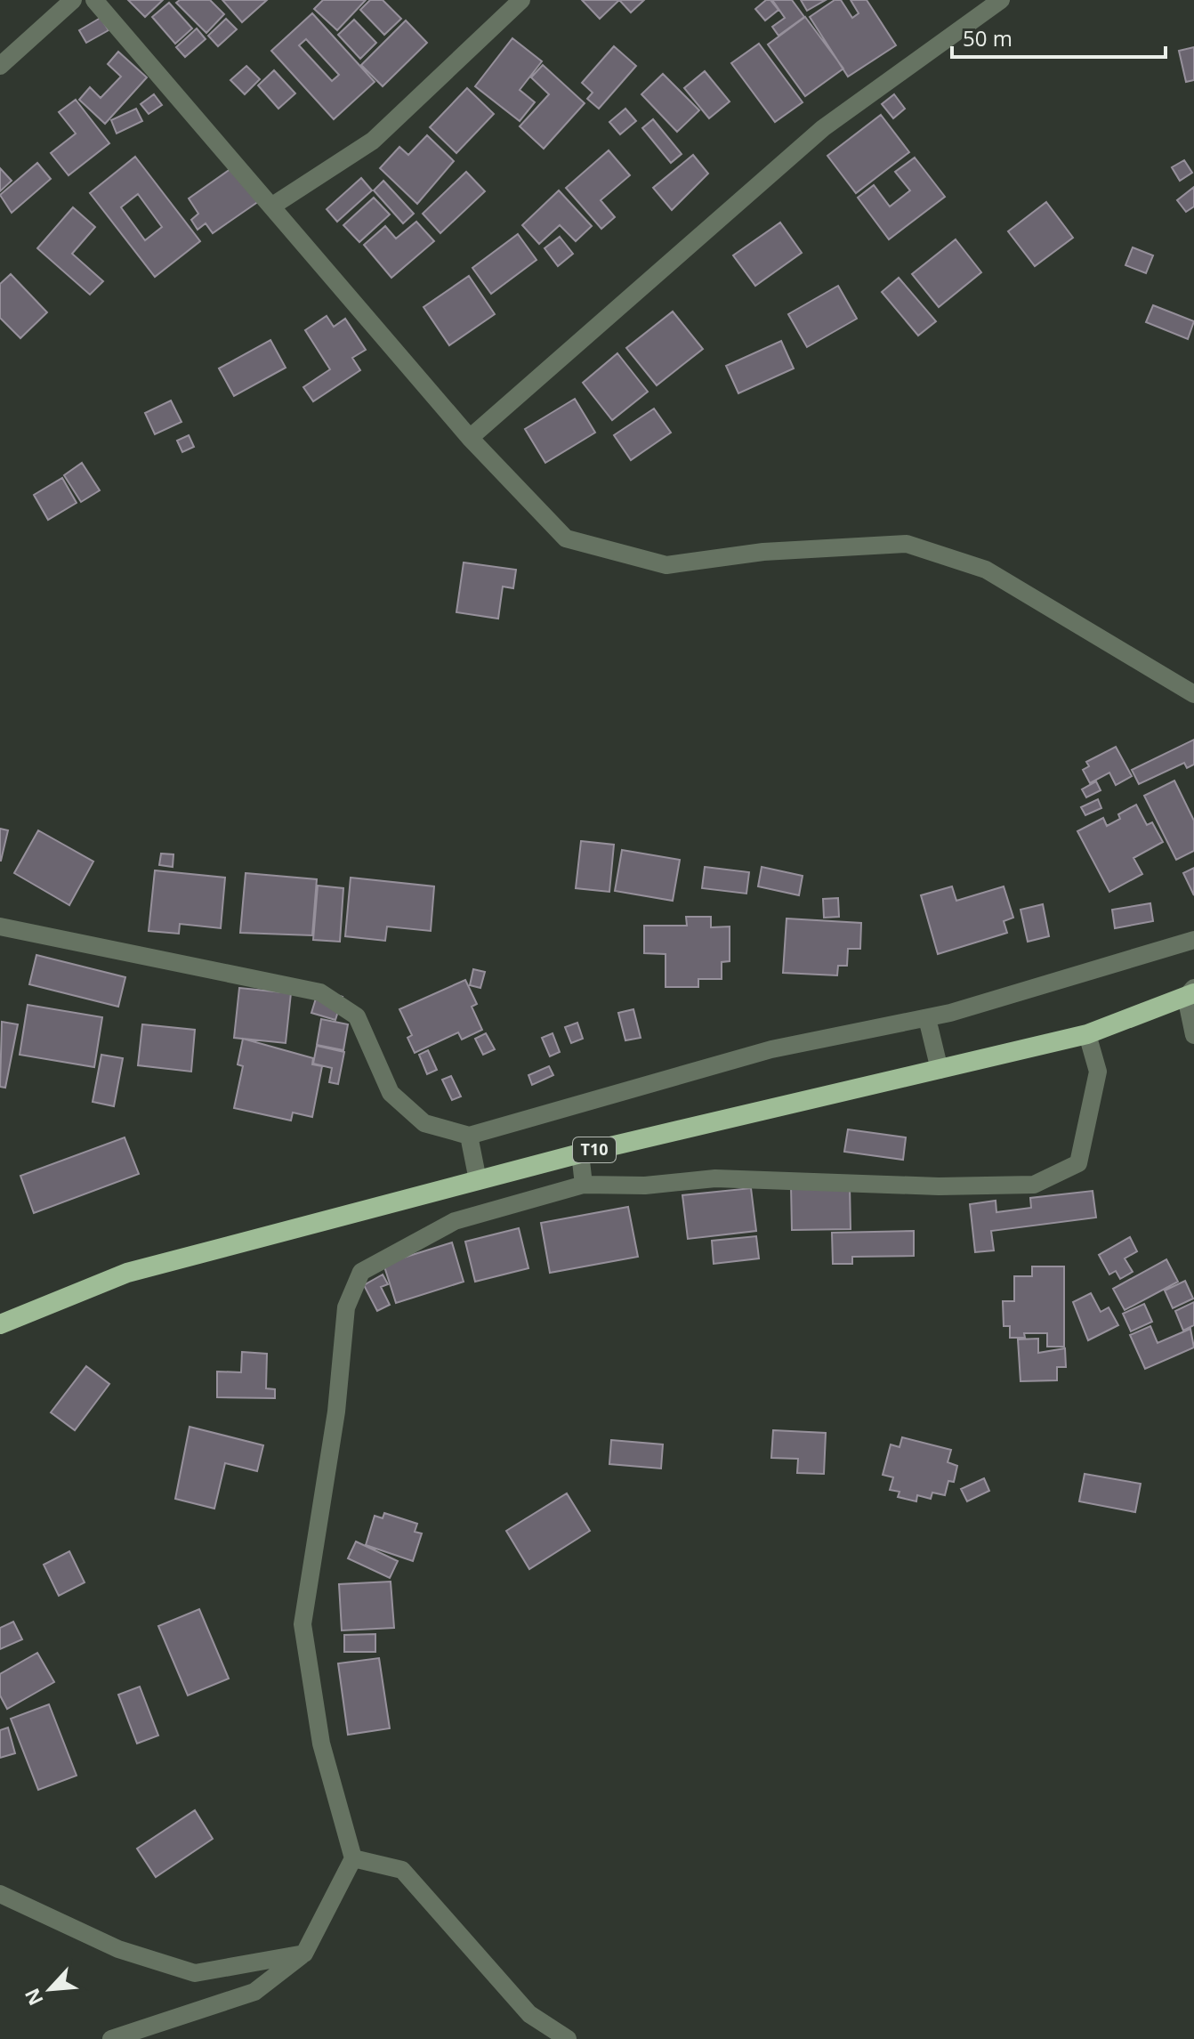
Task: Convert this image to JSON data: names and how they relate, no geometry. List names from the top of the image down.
{
  "streets": {
    "highway": ["T10"]
  },
  "scale_bar": "50 m",
  "north": "bottom left"
}
